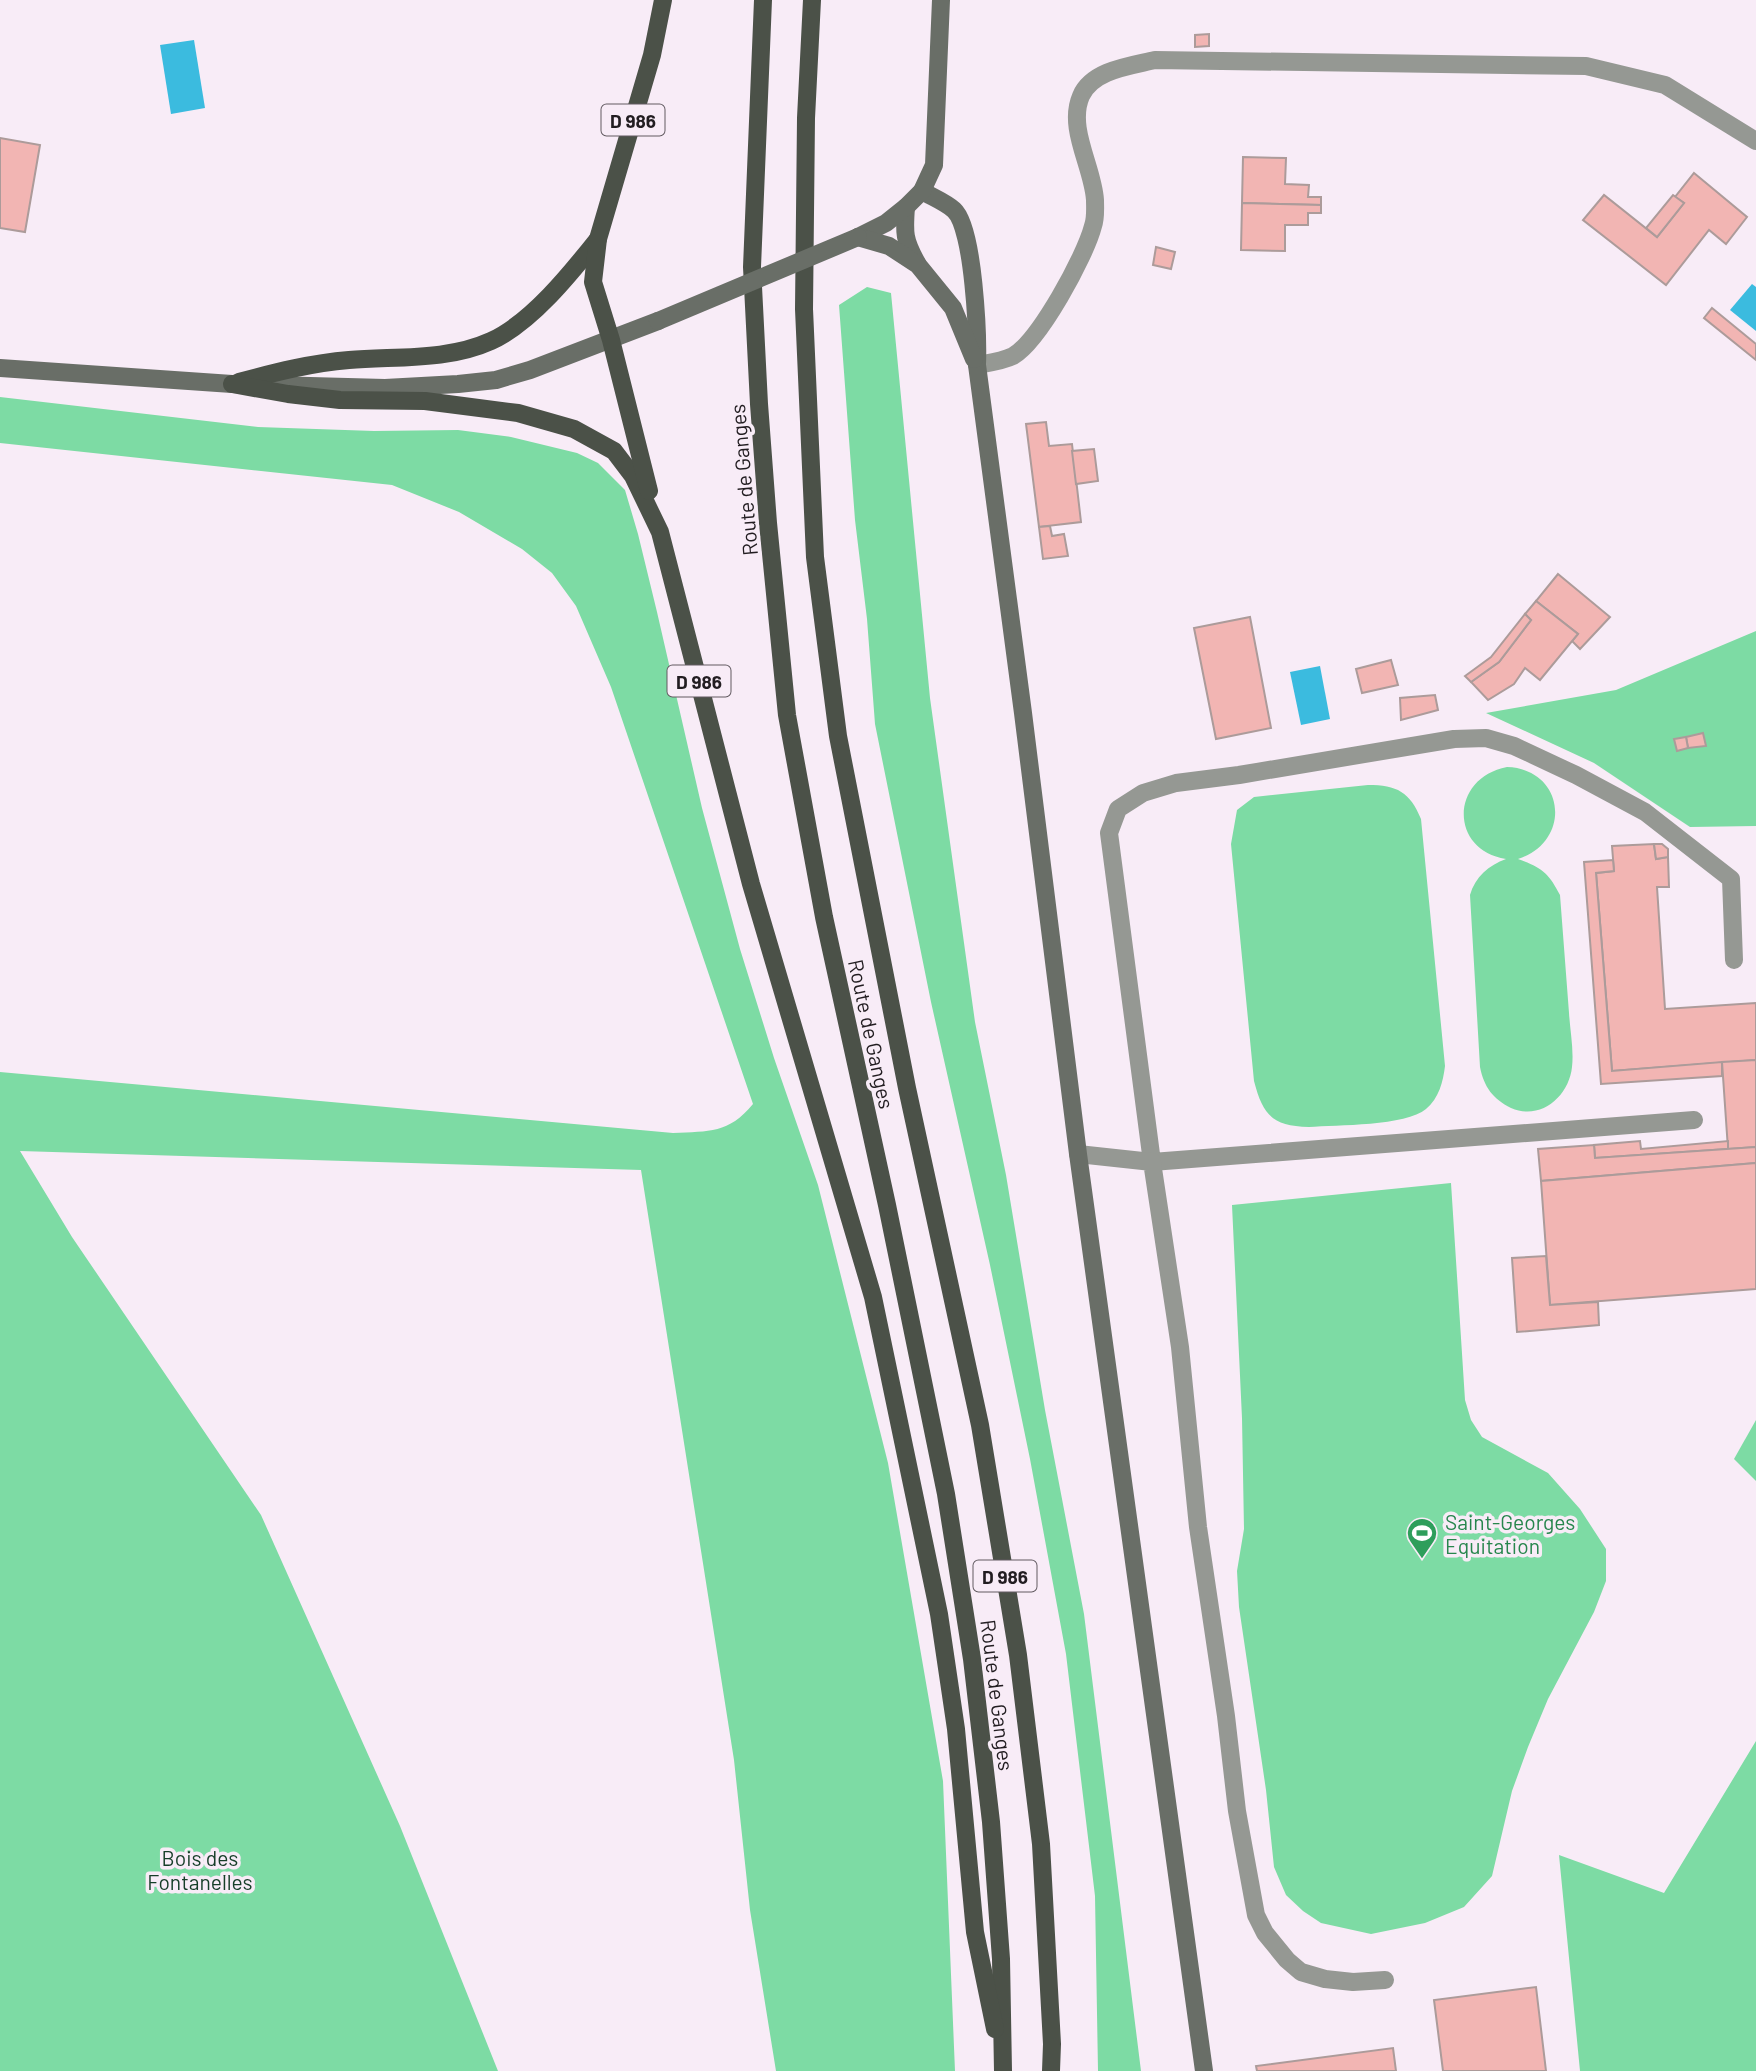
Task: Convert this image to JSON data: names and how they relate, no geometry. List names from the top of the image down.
{
  "streets": {
    "main road": ["D 986", "Route de Ganges"]
  },
  "crossings": [
    ["D 986", "Route de Ganges"]
  ],
  "parks": ["Bois des Fontanelles"],
  "places": {
    "sports": ["Saint-Georges Equitation"]
  }
}
